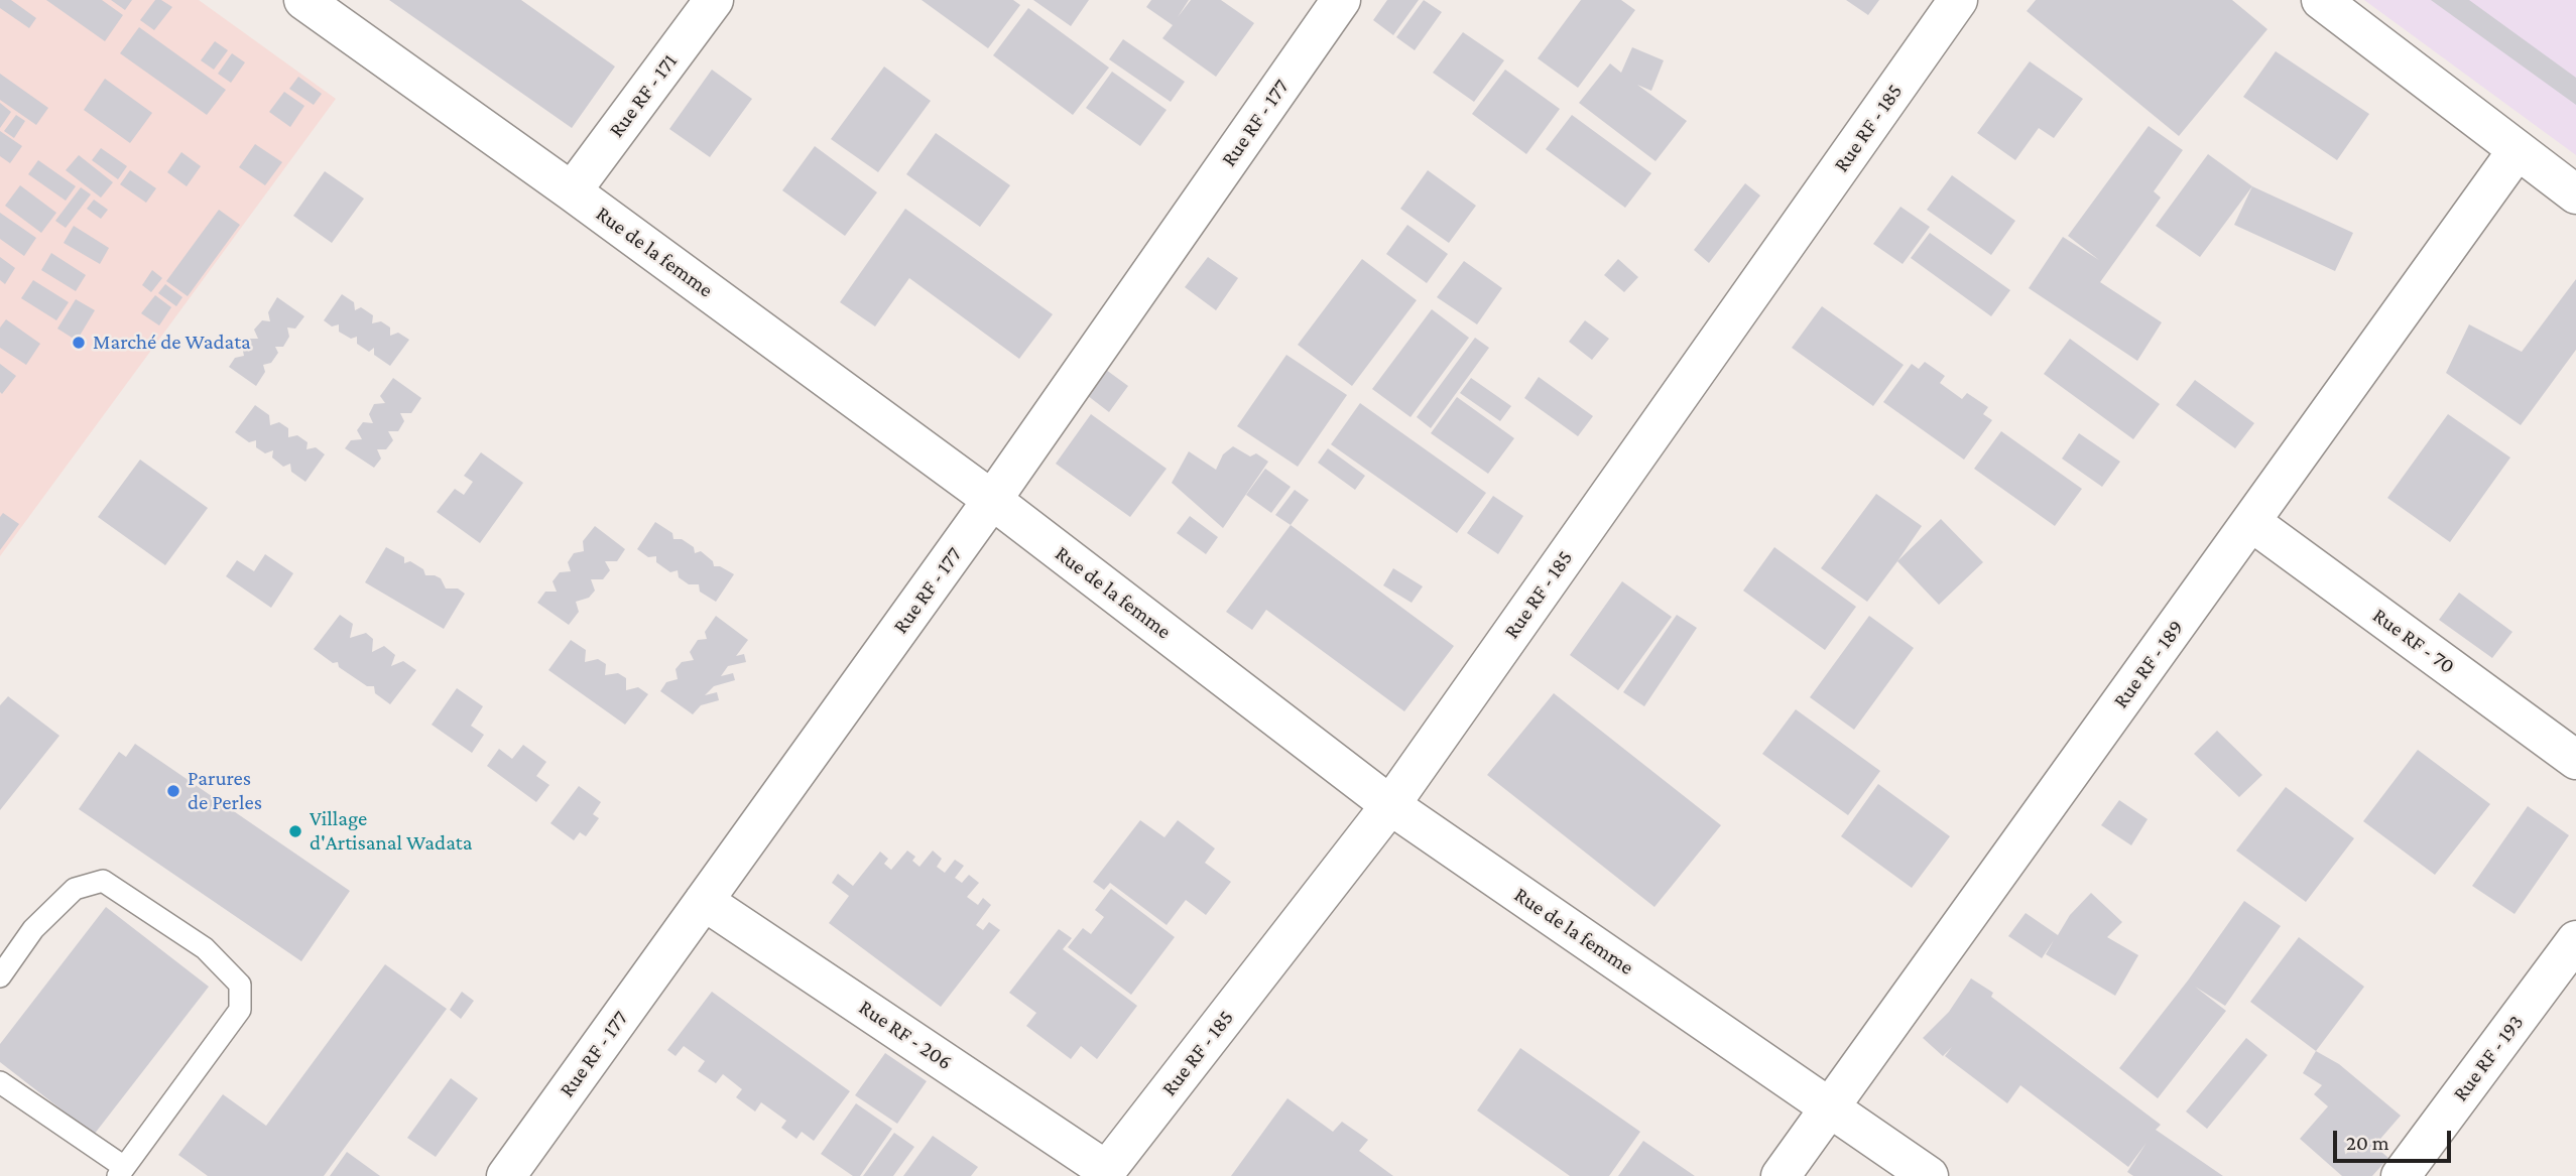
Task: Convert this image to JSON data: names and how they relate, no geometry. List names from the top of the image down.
{
  "streets": {
    "street": [
      "Rue RF - 171",
      "Rue RF - 177",
      "Rue RF - 185",
      "Rue de la femme",
      "Rue RF - 70",
      "Rue RF - 189",
      "Rue RF - 206",
      "Rue RF - 193"
    ]
  },
  "crossings": [
    ["Rue RF - 171", "Rue de la femme"],
    ["Rue RF - 177", "Rue de la femme"],
    ["Rue RF - 177", "Rue RF - 206"],
    ["Rue RF - 185", "Rue de la femme"],
    ["Rue RF - 185", "Rue RF - 206"],
    ["Rue de la femme", "Rue RF - 189"],
    ["Rue RF - 70", "Rue RF - 189"]
  ],
  "places": ["Marché de Wadata", "Parures de Perles", "Village d'Artisanal Wadata"],
  "scale_bar": "20 m"
}
